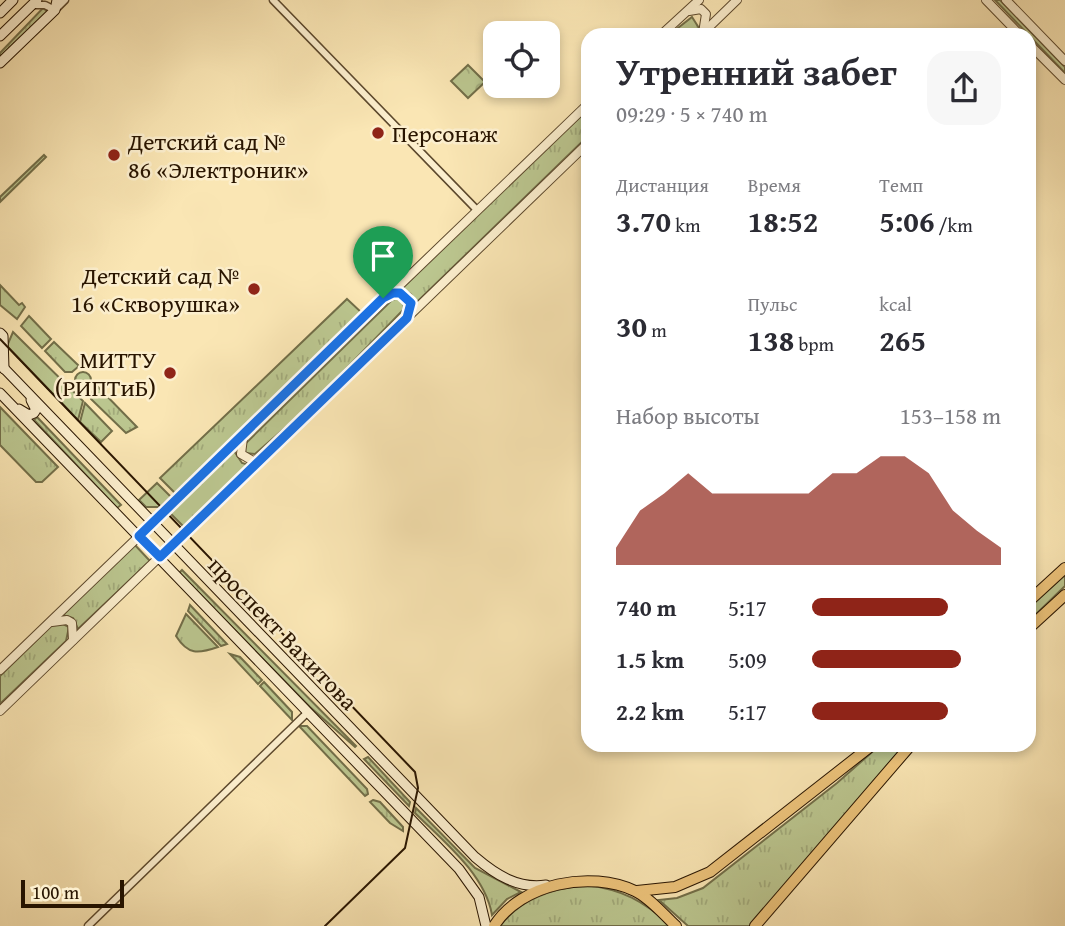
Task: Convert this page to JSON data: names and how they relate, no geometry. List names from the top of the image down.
{
  "streets": {
    "main road": ["проспект Вахитова"]
  },
  "places": [
    "Персонаж",
    "Детский сад № 86 «Электроник»",
    "Детский сад № 16 «Скворушка»",
    "МИТТУ (РИПТиБ)"
  ],
  "scale_bar": "100 m",
  "page": {
    "heading": ["Утренний забег", "09:29 · 5 × 740 m"],
    "stats": [
      ["Дистанция", "3.70 km"],
      ["Время", "18:52"],
      ["Темп", "5:06 /km"],
      ["30 m"],
      ["Пульс", "138 bpm"],
      ["kcal", "265"]
    ],
    "chart": ["Набор высоты", "153–158 m"],
    "list": [
      {
        "name": "740 m",
        "note": "5:17"
      },
      {
        "name": "1.5 km",
        "note": "5:09"
      },
      {
        "name": "2.2 km",
        "note": "5:17"
      }
    ],
    "scale": "100 m"
  }
}
